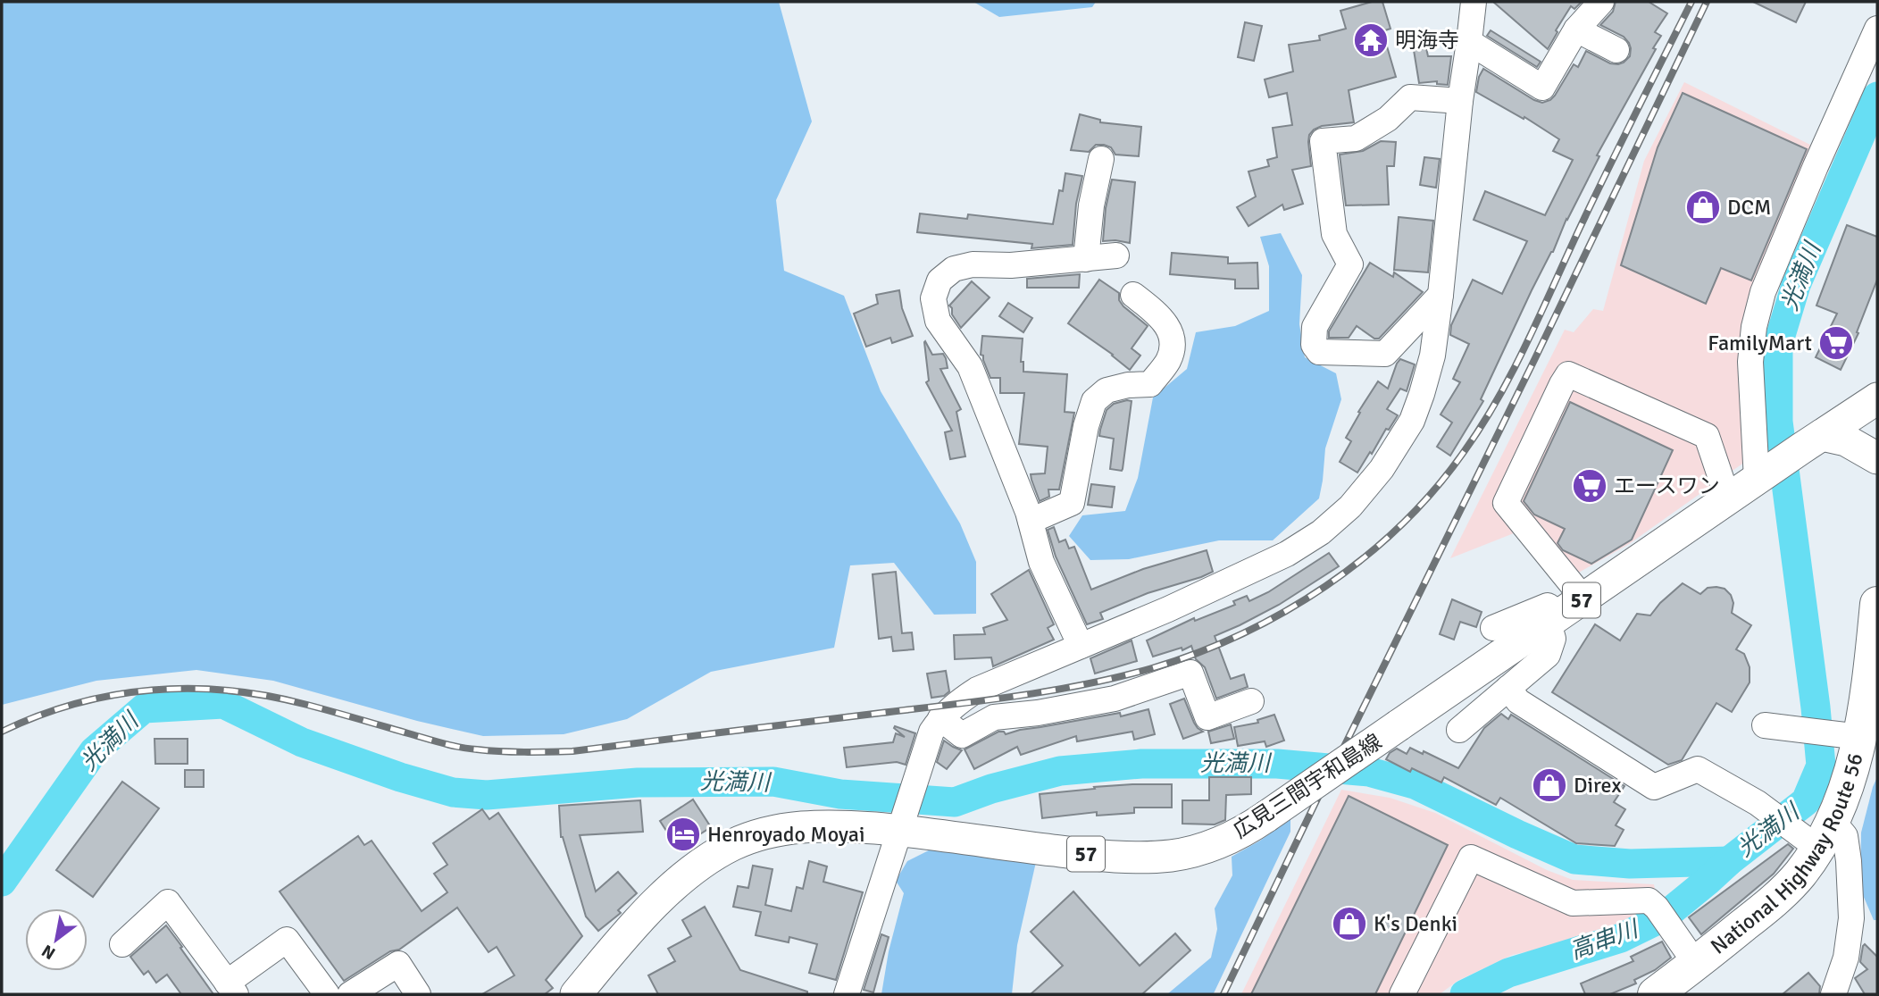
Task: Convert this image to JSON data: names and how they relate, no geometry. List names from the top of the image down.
{
  "streets": {
    "highway": ["National Highway Route 56"],
    "main road": ["57", "広見三間宇和島線"]
  },
  "crossings": [
    ["57", "広見三間宇和島線"]
  ],
  "water": ["光満川", "高串川"],
  "places": {
    "temple": ["明海寺"],
    "shop": ["DCM", "Direx", "K's Denki"],
    "supermarket": ["FamilyMart", "エースワン"],
    "hotel": ["Henroyado Moyai"]
  },
  "north": "bottom left"
}
